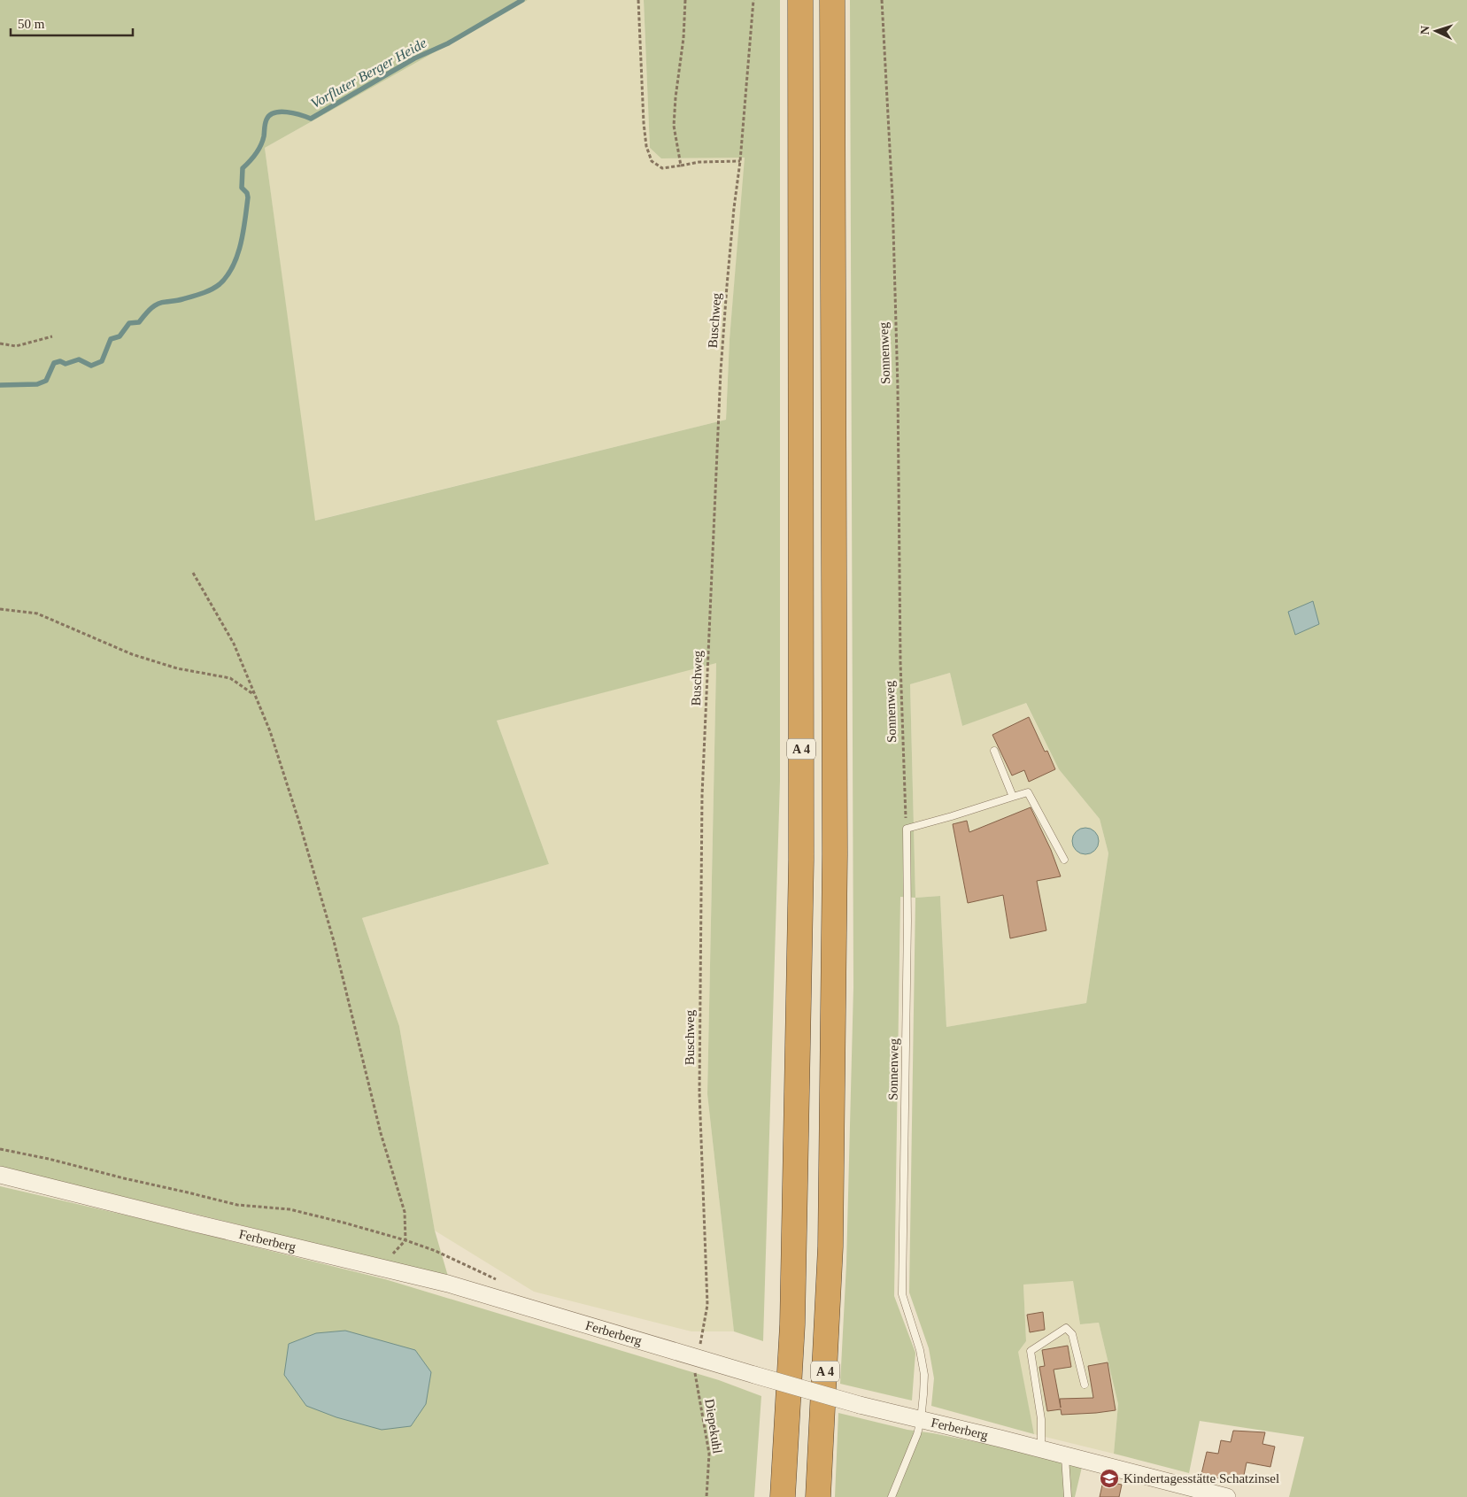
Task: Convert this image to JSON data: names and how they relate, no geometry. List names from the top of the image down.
{
  "streets": {
    "highway": ["A 4"],
    "street": ["Ferberberg"],
    "lane": ["Sonnenweg"],
    "path": ["Buschweg", "Diepekuhl"]
  },
  "crossings": [
    ["Buschweg", "Ferberberg"],
    ["Buschweg", "Diepekuhl"],
    ["Sonnenweg", "Ferberberg"],
    ["Ferberberg", "Diepekuhl"]
  ],
  "water": ["Vorfluter Berger Heide"],
  "places": {
    "school or university": ["Kindertagesstätte Schatzinsel"]
  },
  "scale_bar": "50 m",
  "north": "left"
}
